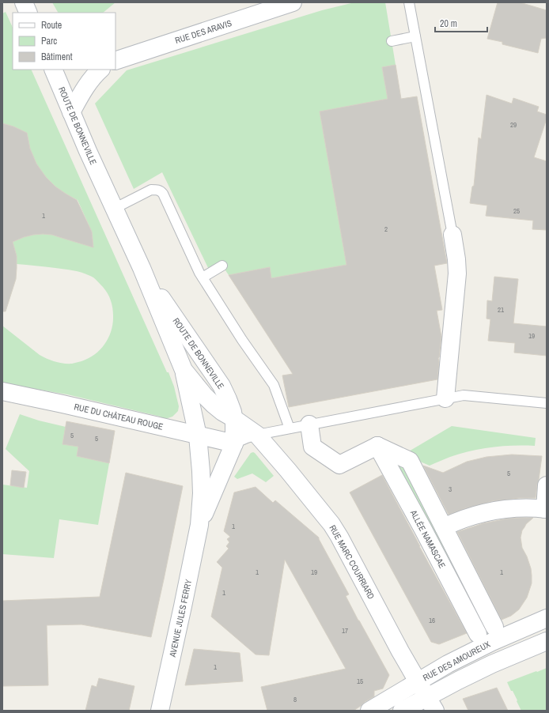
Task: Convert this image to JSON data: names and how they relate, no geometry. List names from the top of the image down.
{
  "streets": {
    "main road": [
      "RUE DES ARAVIS",
      "ROUTE DE BONNEVILLE",
      "RUE DU CHÂTEAU ROUGE",
      "ALLÉE NAMASCAE",
      "RUE MARC COURRIARD",
      "AVENUE JULES FERRY",
      "RUE DES AMOUREUX"
    ]
  },
  "crossings": [
    ["ROUTE DE BONNEVILLE", "RUE MARC COURRIARD"],
    ["ROUTE DE BONNEVILLE", "AVENUE JULES FERRY"],
    ["RUE DU CHÂTEAU ROUGE", "AVENUE JULES FERRY"],
    ["RUE MARC COURRIARD", "AVENUE JULES FERRY"],
    ["RUE MARC COURRIARD", "RUE DES AMOUREUX"]
  ],
  "house_numbers": [
    "29",
    "25",
    "1",
    "2",
    "21",
    "19",
    "5",
    "5",
    "5",
    "3",
    "1",
    "1",
    "19",
    "1",
    "1",
    "16",
    "17",
    "1",
    "15",
    "8"
  ],
  "legend": ["Route", "Parc", "Bâtiment"],
  "scale_bar": "20 m"
}
